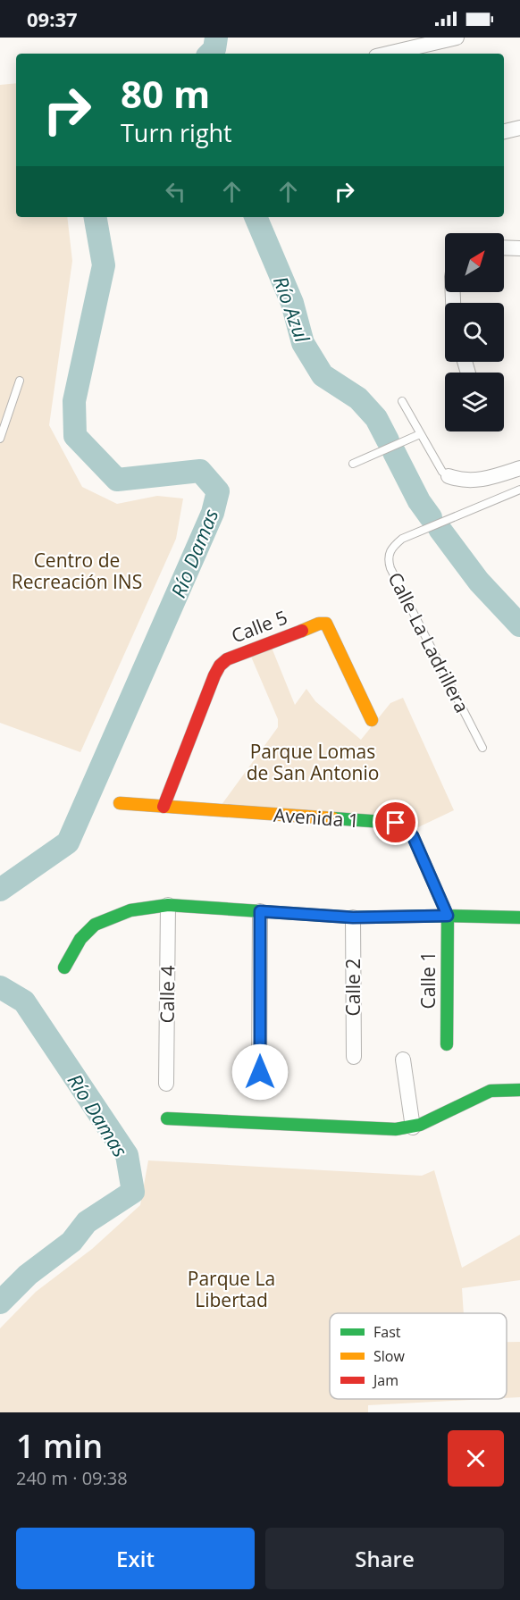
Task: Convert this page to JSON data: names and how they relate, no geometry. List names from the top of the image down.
{
  "streets": {
    "street": [
      "Calle 5",
      "Avenida 1",
      "Calle 1",
      "Calle 2",
      "Calle 4"
    ],
    "lane": ["Calle La Ladrillera"]
  },
  "crossings": [
    ["Calle 5", "Avenida 1"],
    ["Avenida 1", "Calle 1"]
  ],
  "water": ["Río Azul", "Río Damas"],
  "parks": ["Centro de Recreación INS", "Parque Lomas de San Antonio", "Parque La Libertad"],
  "legend": ["Fast", "Slow", "Jam"],
  "north": "top right",
  "page": {
    "status": "09:37",
    "turn": ["80 m", "Turn right"],
    "heading": ["1 min", "240 m · 09:38"],
    "buttons": ["Exit", "Share"]
  }
}
